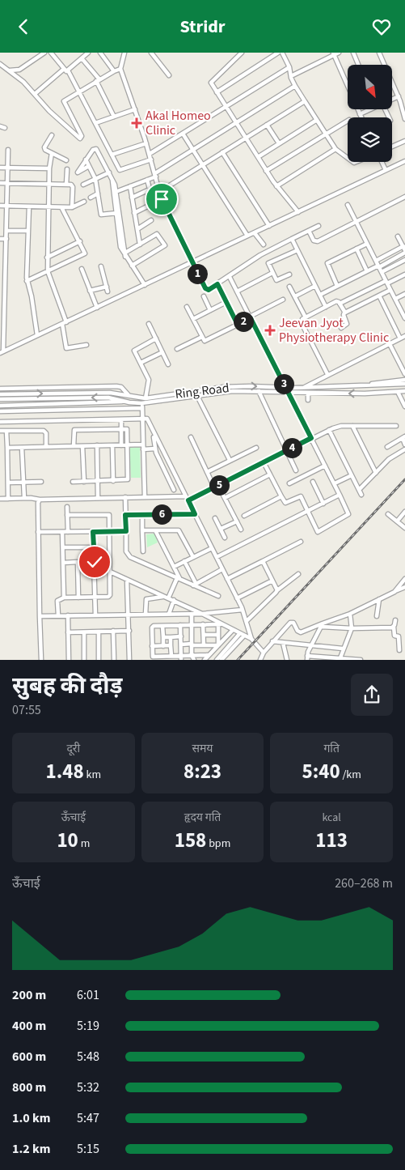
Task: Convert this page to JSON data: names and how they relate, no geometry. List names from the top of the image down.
{
  "streets": {
    "street": ["Ring Road"]
  },
  "places": {
    "health": ["Akal Homeo Clinic", "Jeevan Jyot Physiotherapy Clinic"]
  },
  "north": "bottom right",
  "page": {
    "header": "Stridr",
    "pins": [
      "1",
      "2",
      "3",
      "4",
      "5",
      "6"
    ],
    "heading": ["सुबह की दौड़", "07:55"],
    "stats": [
      ["दूरी", "1.48 km"],
      ["समय", "8:23"],
      ["गति", "5:40 /km"],
      ["ऊँचाई", "10 m"],
      ["हृदय गति", "158 bpm"],
      ["kcal", "113"]
    ],
    "chart": ["ऊँचाई", "260–268 m"],
    "list": [
      {
        "name": "200 m",
        "note": "6:01"
      },
      {
        "name": "400 m",
        "note": "5:19"
      },
      {
        "name": "600 m",
        "note": "5:48"
      },
      {
        "name": "800 m",
        "note": "5:32"
      },
      {
        "name": "1.0 km",
        "note": "5:47"
      },
      {
        "name": "1.2 km",
        "note": "5:15"
      }
    ]
  }
}
